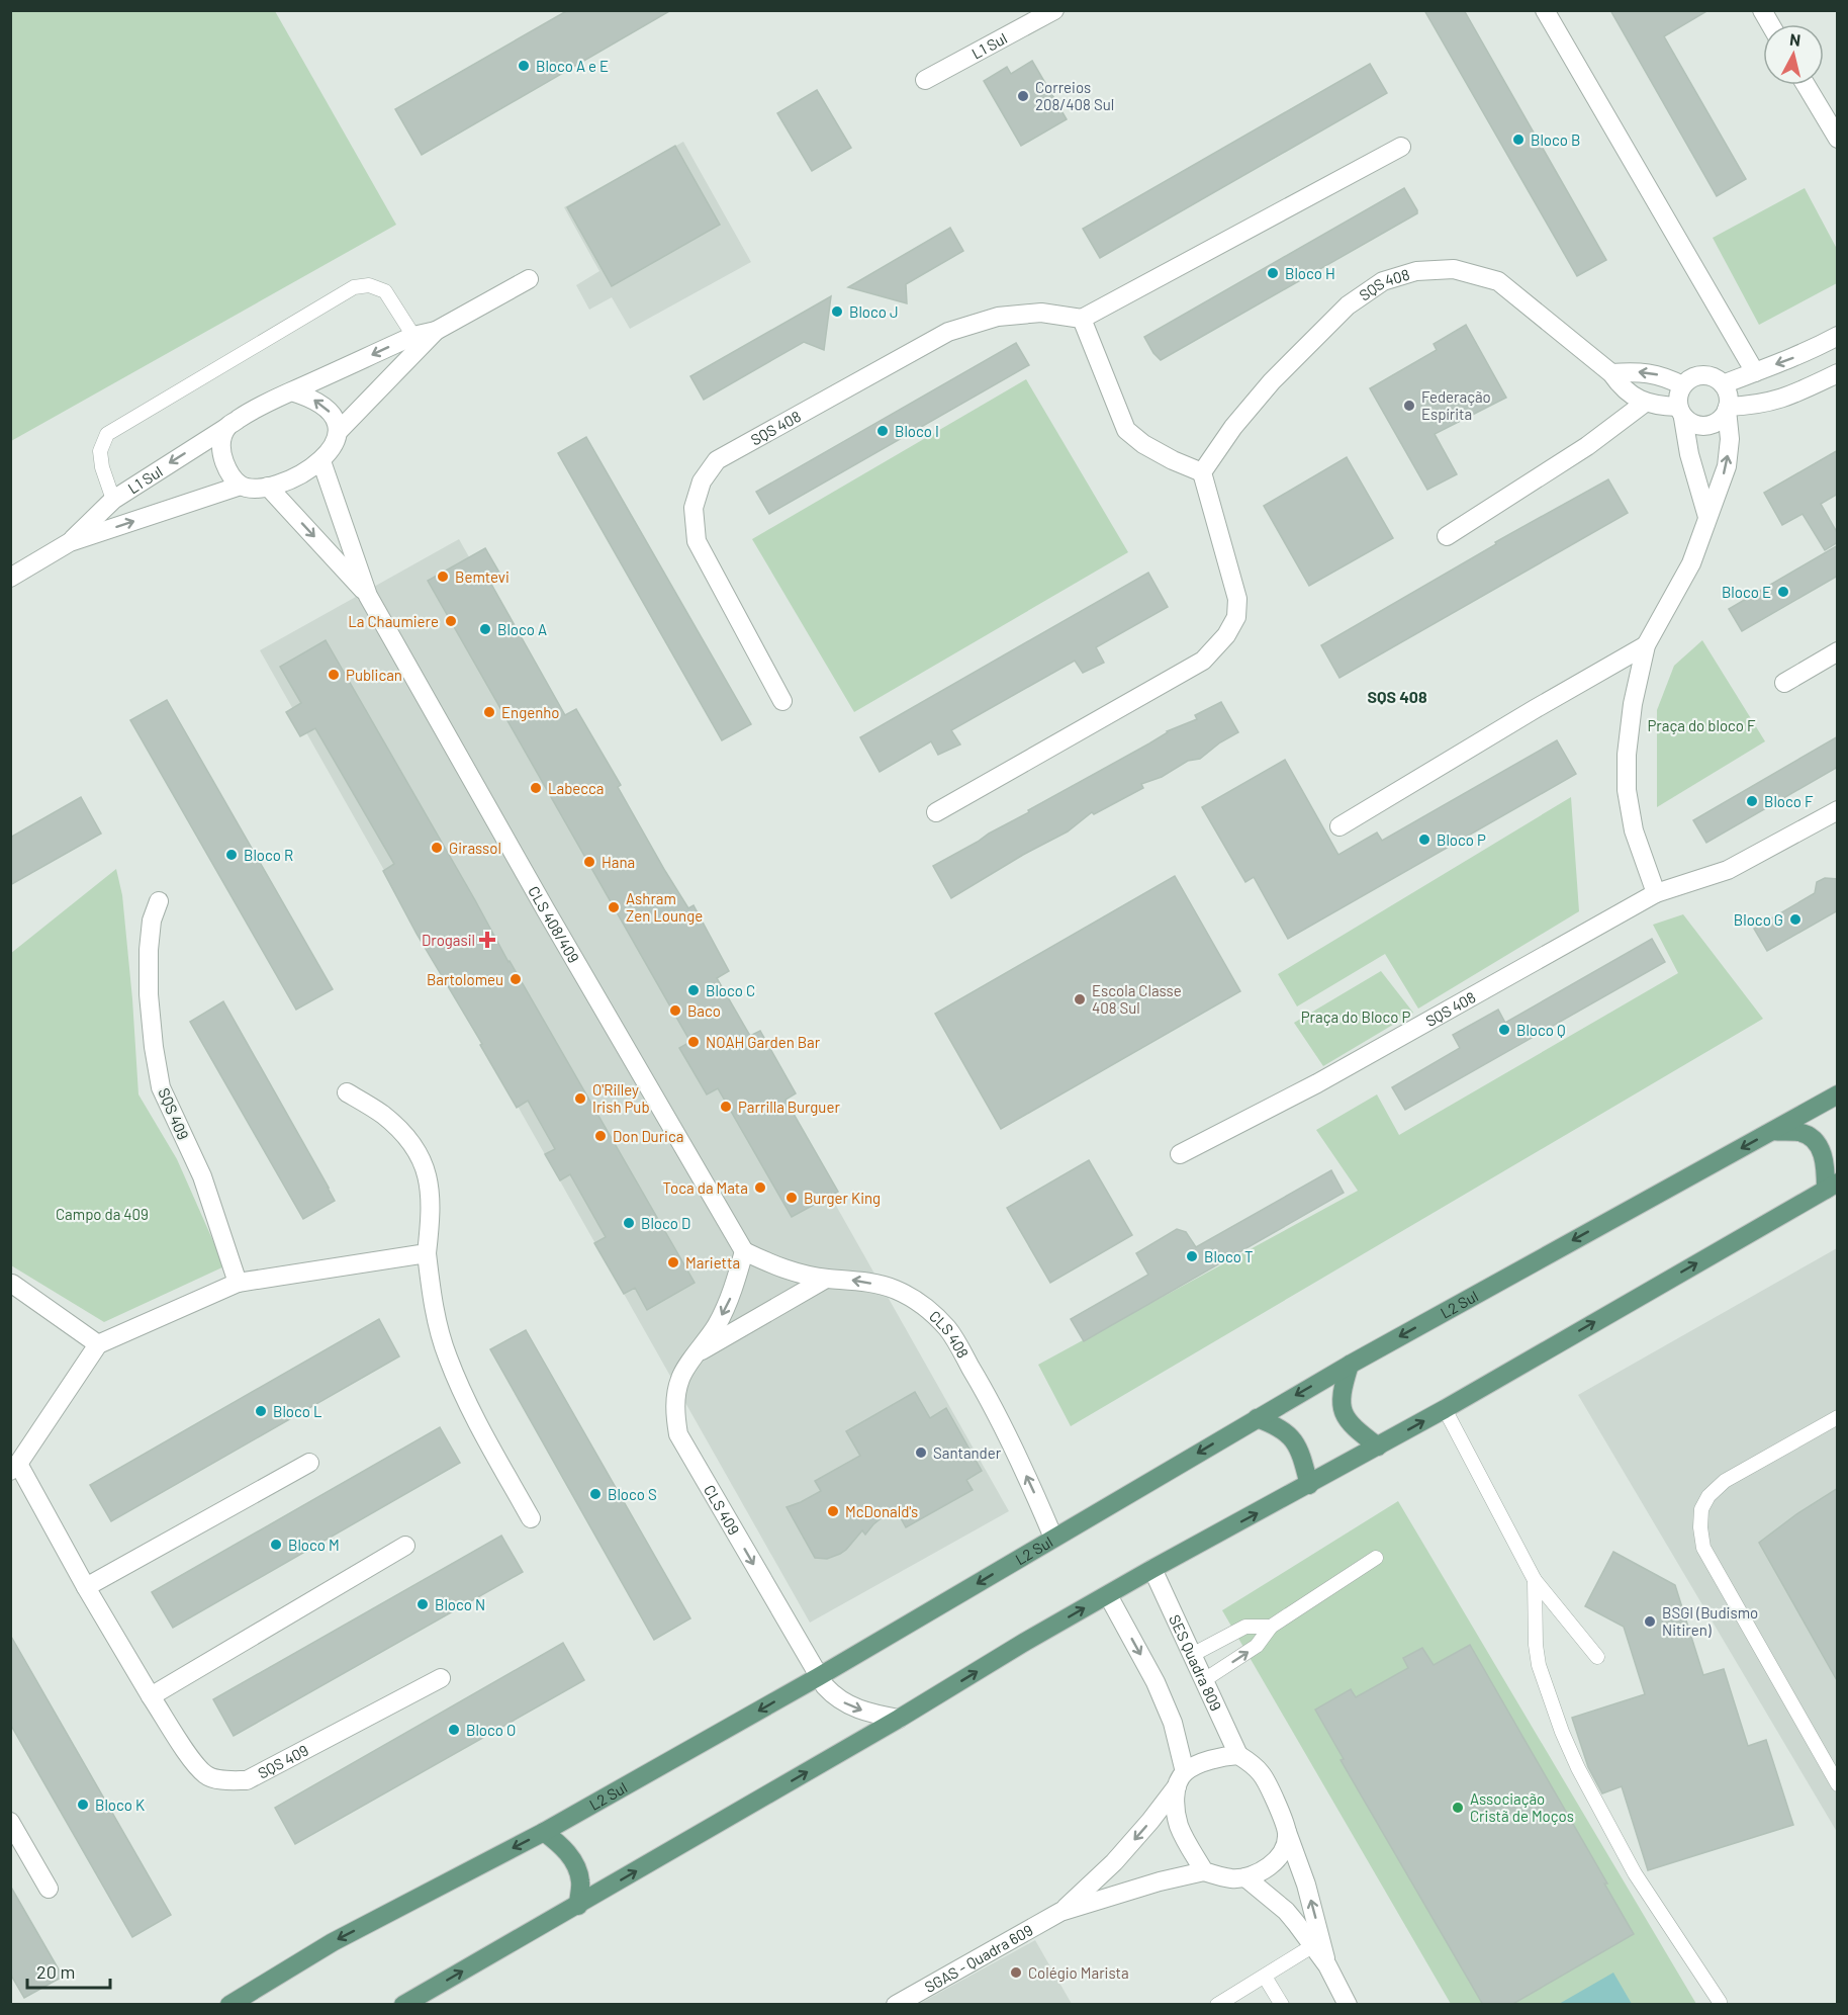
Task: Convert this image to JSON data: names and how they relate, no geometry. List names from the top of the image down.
{
  "streets": {
    "main road": ["L2 Sul"],
    "street": [
      "L1 Sul",
      "SQS 408",
      "CLS 408/409",
      "SQS 409",
      "CLS 408",
      "CLS 409",
      "SES Quadra 809",
      "SGAS - Quadra 609"
    ]
  },
  "crossings": [
    ["L1 Sul", "CLS 408/409"],
    ["CLS 408/409", "CLS 408"],
    ["CLS 408/409", "CLS 409"],
    ["L2 Sul", "CLS 408"],
    ["L2 Sul", "CLS 409"],
    ["CLS 408", "CLS 409"],
    ["SES Quadra 809", "SGAS - Quadra 609"]
  ],
  "one_way": ["CLS 408", "CLS 409"],
  "districts": ["SQS 408"],
  "parks": ["Praça do bloco F", "Praça do Bloco P", "Campo da 409"],
  "places": {
    "other": [
      "Bloco A e E",
      "Correios 208/408 Sul",
      "Bloco B",
      "Bloco H",
      "Bloco J",
      "Federação Espírita",
      "Bloco I",
      "Bemtevi",
      "Bloco E",
      "La Chaumiere",
      "Bloco A",
      "Publican",
      "Engenho",
      "Labecca",
      "Bloco F",
      "Bloco P",
      "Girassol",
      "Bloco R",
      "Hana",
      "Ashram Zen Lounge",
      "Bloco G",
      "Bartolomeu",
      "Bloco C",
      "Escola Classe 408 Sul",
      "Baco",
      "Bloco Q",
      "NOAH Garden Bar",
      "O'Rilley Irish Pub",
      "Parrilla Burguer",
      "Don Durica",
      "Toca da Mata",
      "Burger King",
      "Bloco D",
      "Bloco T",
      "Marietta",
      "Bloco L",
      "Santander",
      "Bloco S",
      "McDonald's",
      "Bloco M",
      "Bloco N",
      "BSGI (Budismo Nitiren)",
      "Bloco O",
      "Bloco K",
      "Associação Cristã de Moços",
      "Colégio Marista"
    ],
    "health": ["Drogasil"]
  },
  "scale_bar": "20 m",
  "north": "top"
}
